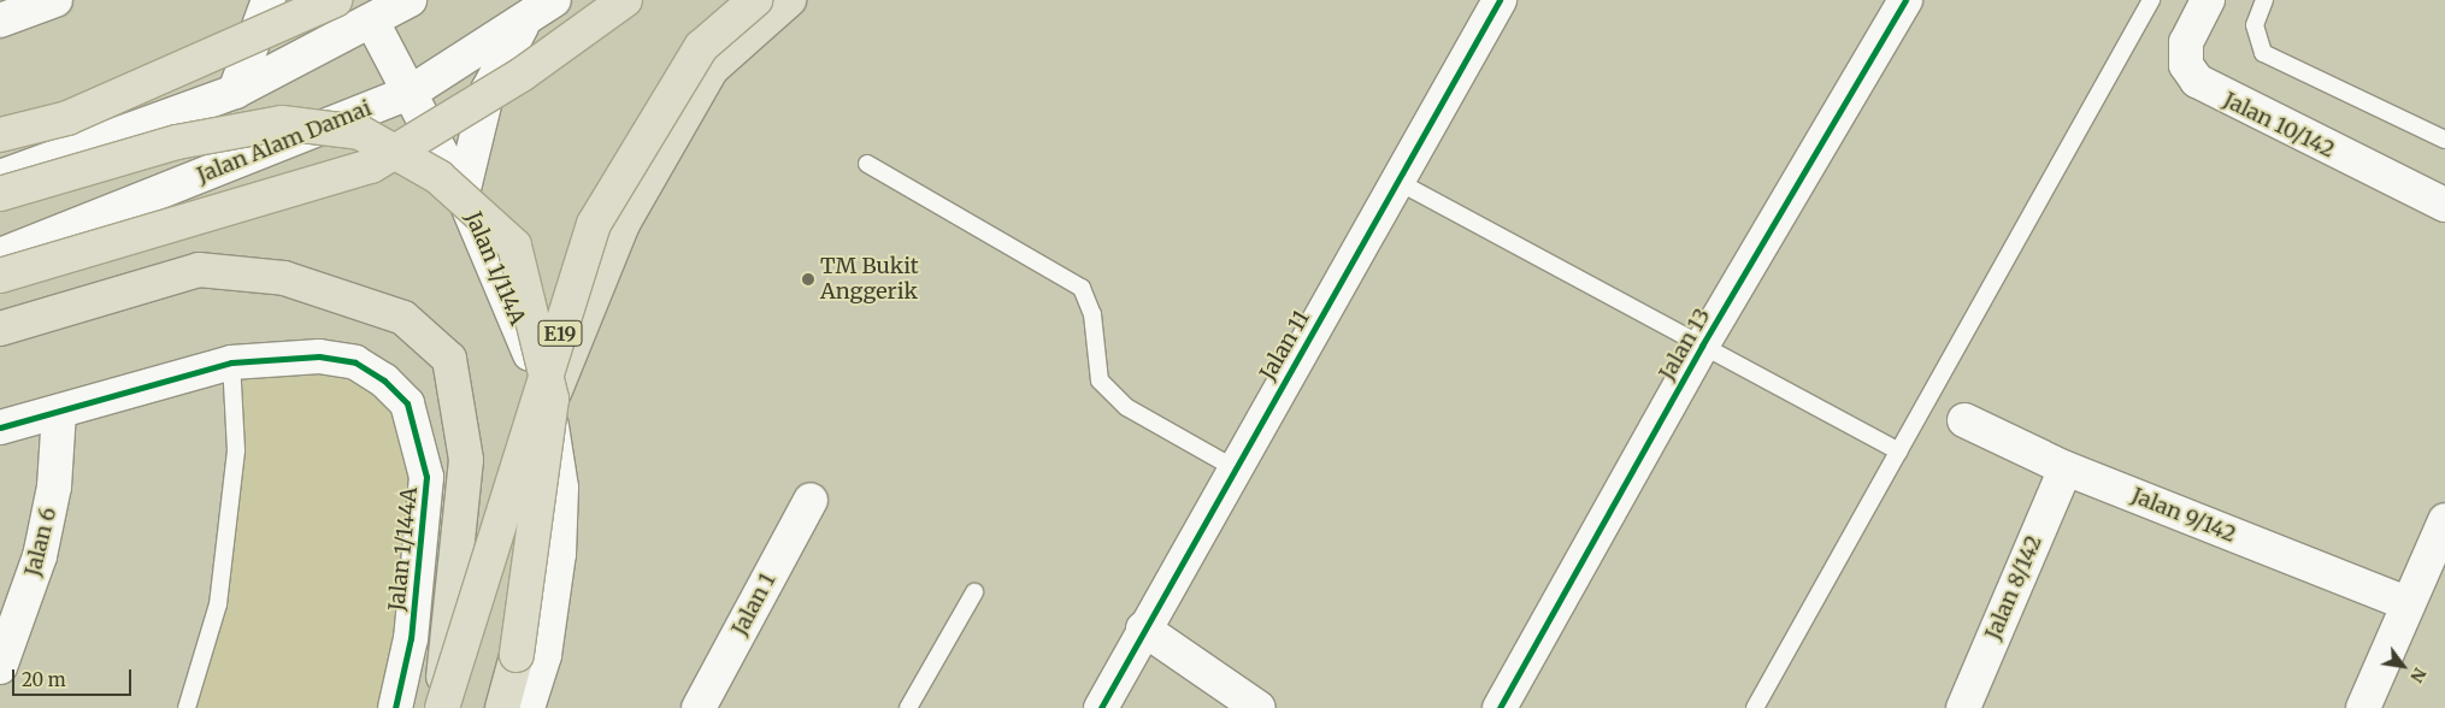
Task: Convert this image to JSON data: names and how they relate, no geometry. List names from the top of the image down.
{
  "streets": {
    "highway": ["E19"],
    "street": [
      "Jalan 10/142",
      "Jalan Alam Damai",
      "Jalan 1/114A",
      "Jalan 13",
      "Jalan 11",
      "Jalan 9/142",
      "Jalan 6",
      "Jalan 1/144A",
      "Jalan 8/142",
      "Jalan 1"
    ]
  },
  "crossings": [
    ["Jalan Alam Damai", "Jalan 1/114A"],
    ["Jalan 9/142", "Jalan 8/142"],
    ["Jalan 6", "Jalan 1/144A"]
  ],
  "places": ["TM Bukit Anggerik"],
  "scale_bar": "20 m",
  "north": "bottom right"
}
